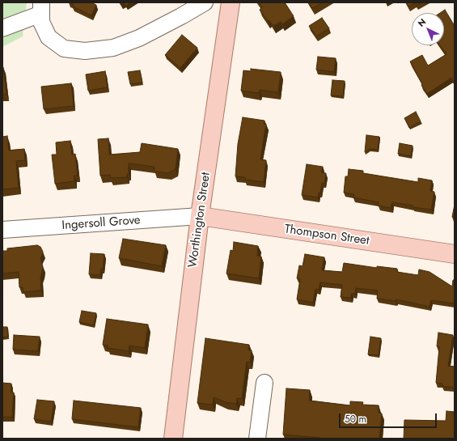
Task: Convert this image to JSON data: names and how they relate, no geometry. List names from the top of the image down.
{
  "streets": {
    "main road": ["Worthington Street", "Thompson Street"],
    "street": ["Ingersoll Grove"]
  },
  "crossings": [
    ["Worthington Street", "Ingersoll Grove"],
    ["Worthington Street", "Thompson Street"],
    ["Ingersoll Grove", "Thompson Street"]
  ],
  "scale_bar": "50 m",
  "north": "top left"
}
